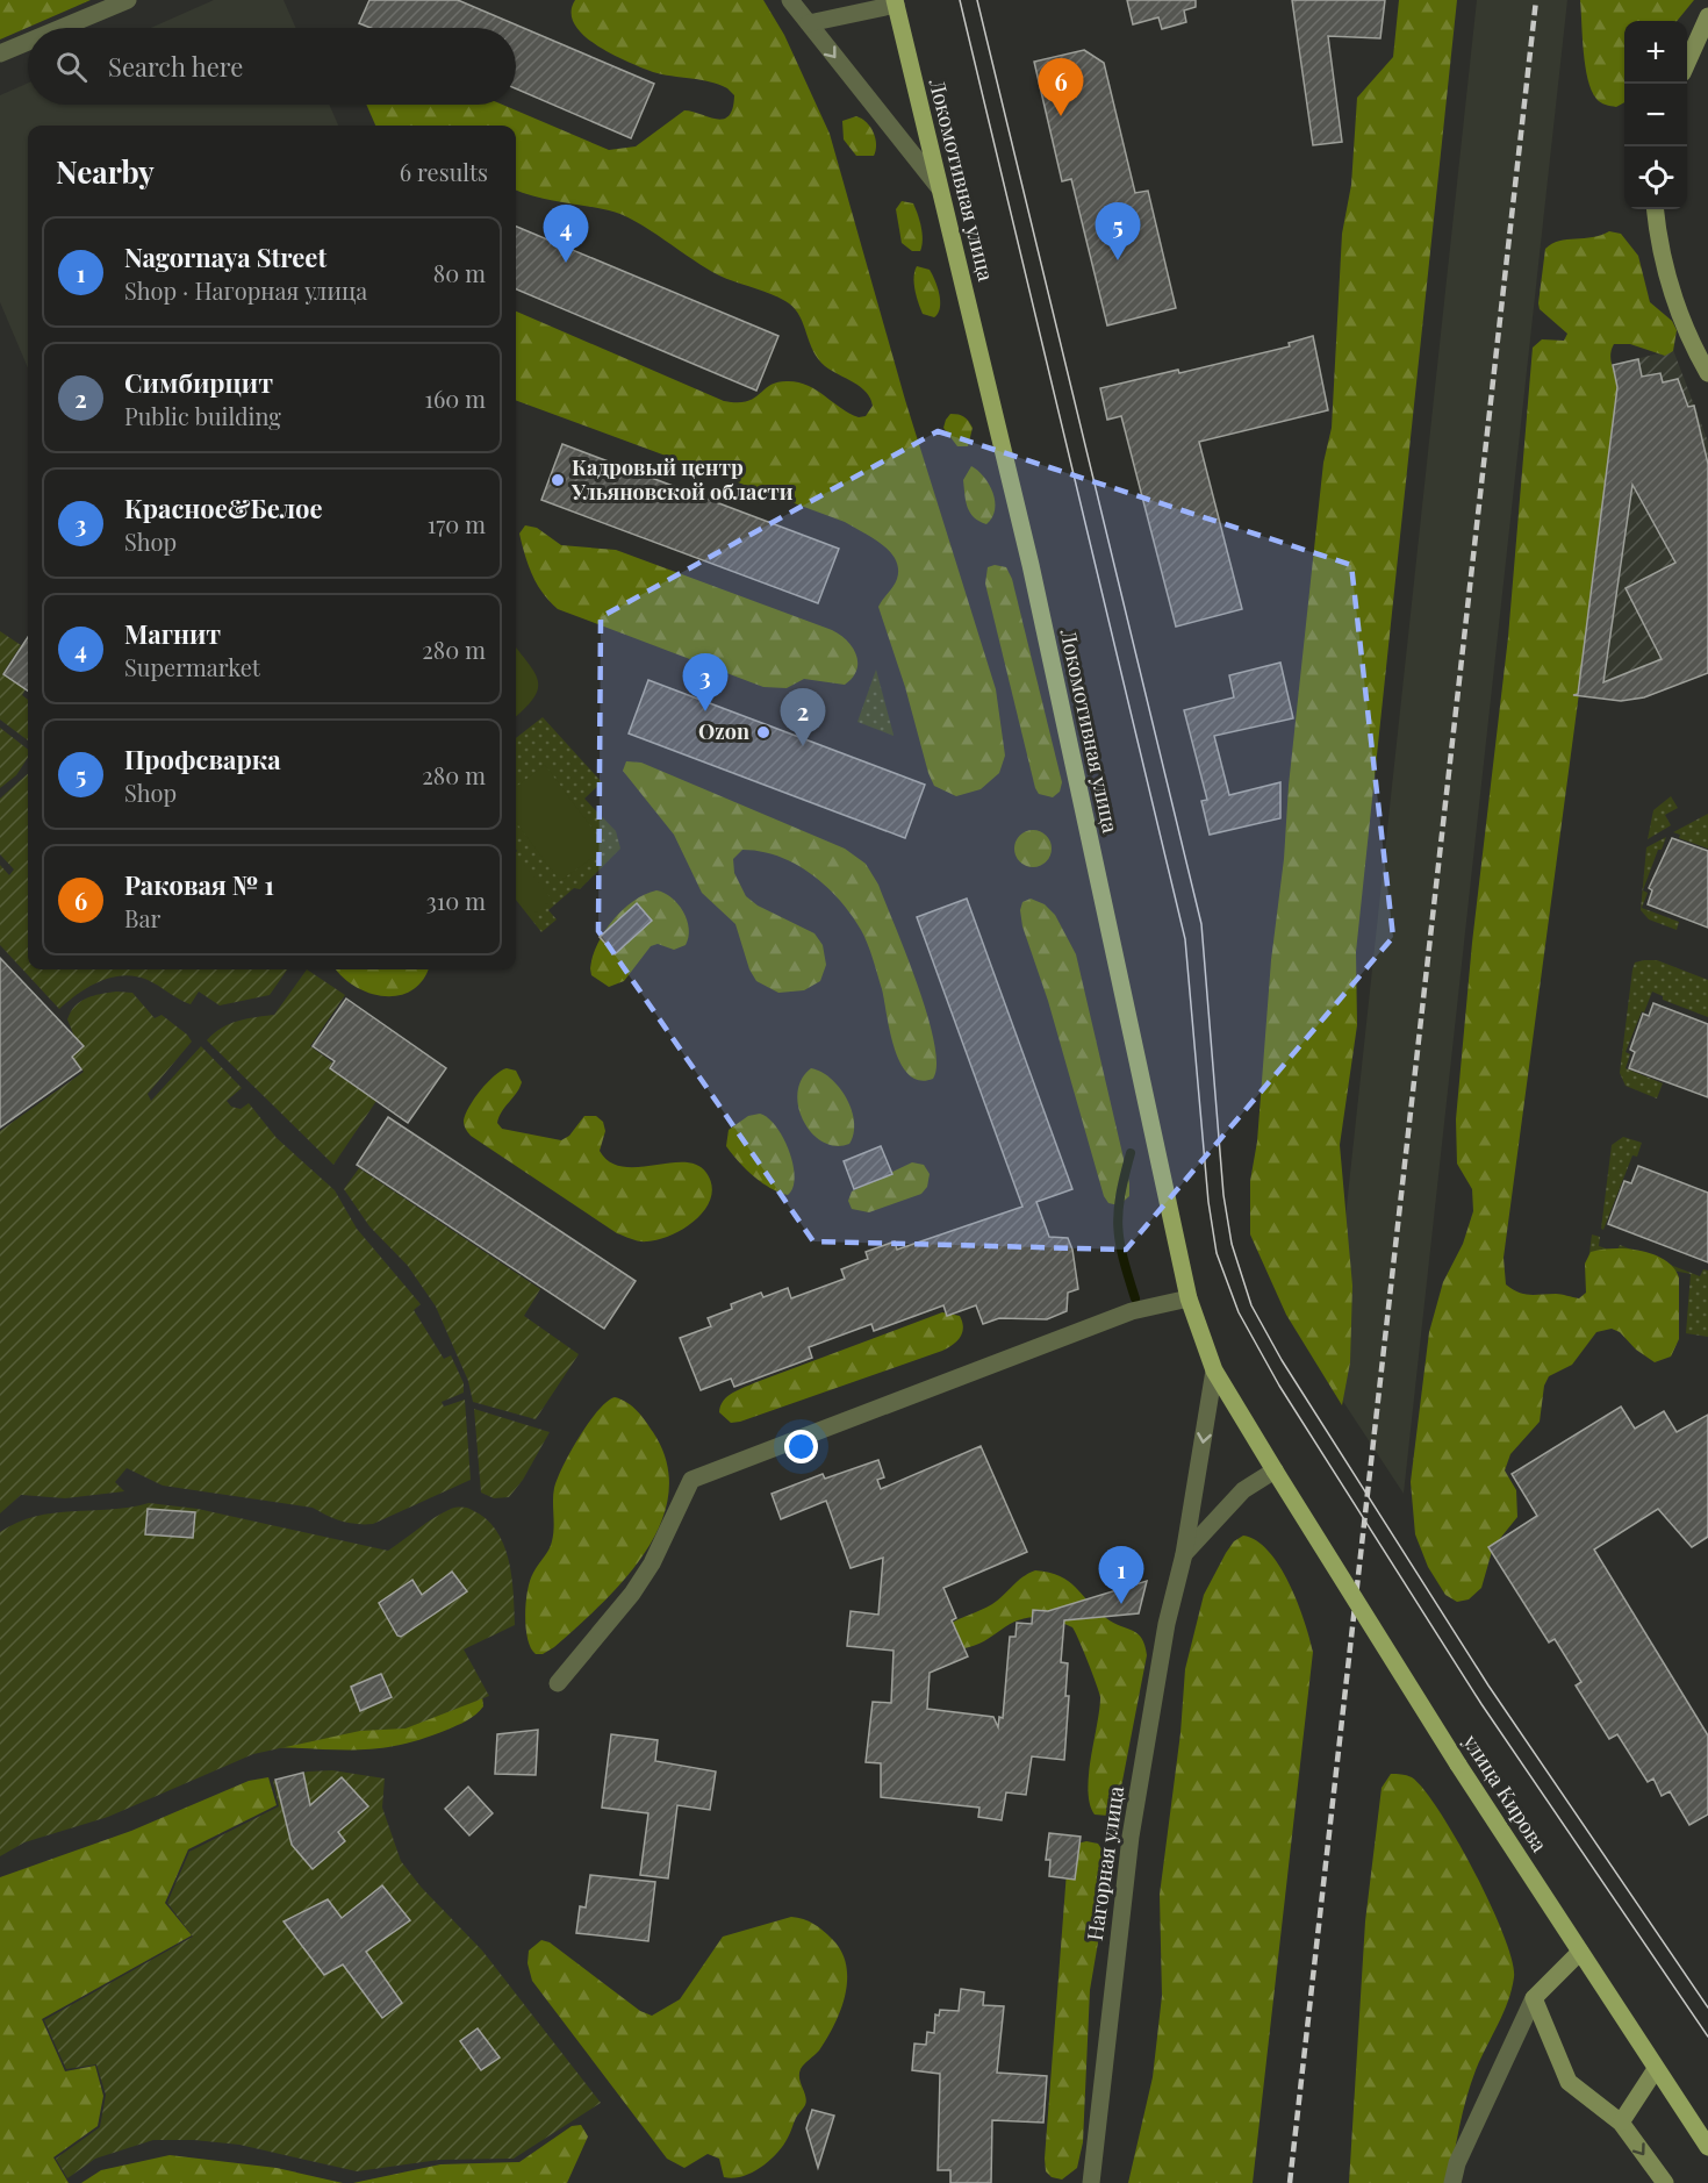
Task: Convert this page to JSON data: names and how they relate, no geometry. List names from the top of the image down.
{
  "streets": {
    "main road": ["Локомотивная улица", "улица Кирова"],
    "street": ["Нагорная улица"]
  },
  "crossings": [
    ["Локомотивная улица", "улица Кирова"],
    ["Локомотивная улица", "Нагорная улица"],
    ["улица Кирова", "Нагорная улица"]
  ],
  "places": ["Кадровый центр Ульяновской области", "Ozon"],
  "page": {
    "map_buttons": ["+", "−"],
    "search": "Search here",
    "pins": [
      "6",
      "5",
      "4",
      "3",
      "2",
      "1"
    ],
    "heading": ["Nearby", "6 results"],
    "list": [
      {
        "mark": "1",
        "name": "Nagornaya Street",
        "note": "Shop · Нагорная улица",
        "value": "80 m"
      },
      {
        "mark": "2",
        "name": "Симбирцит",
        "note": "Public building",
        "value": "160 m"
      },
      {
        "mark": "3",
        "name": "Красное&Белое",
        "note": "Shop",
        "value": "170 m"
      },
      {
        "mark": "4",
        "name": "Магнит",
        "note": "Supermarket",
        "value": "280 m"
      },
      {
        "mark": "5",
        "name": "Профсварка",
        "note": "Shop",
        "value": "280 m"
      },
      {
        "mark": "6",
        "name": "Раковая № 1",
        "note": "Bar",
        "value": "310 m"
      }
    ]
  }
}
